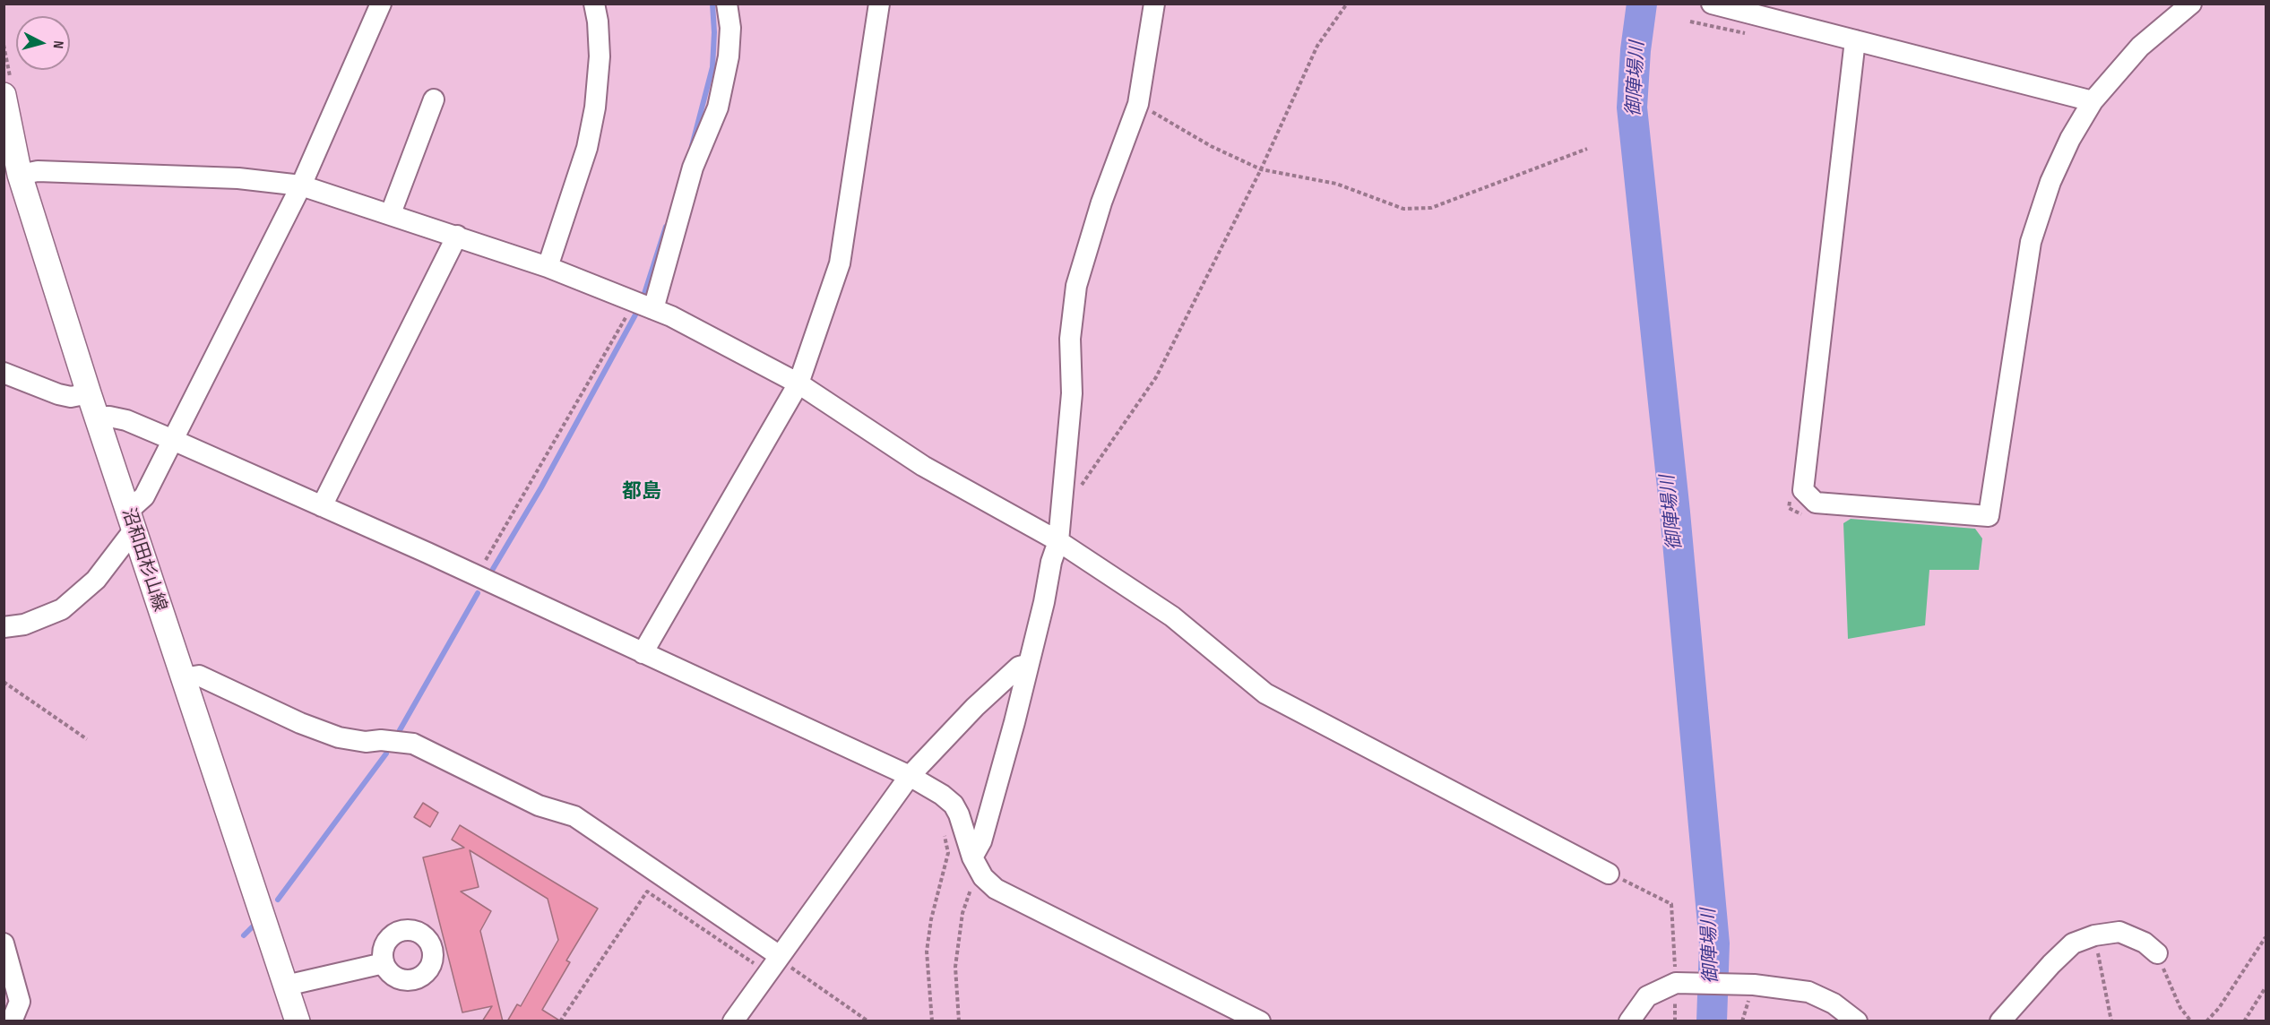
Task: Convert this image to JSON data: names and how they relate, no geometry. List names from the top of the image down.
{
  "streets": {
    "main road": ["沼和田杉山線"]
  },
  "districts": ["都島"],
  "water": ["御陣場川"],
  "north": "right"
}
